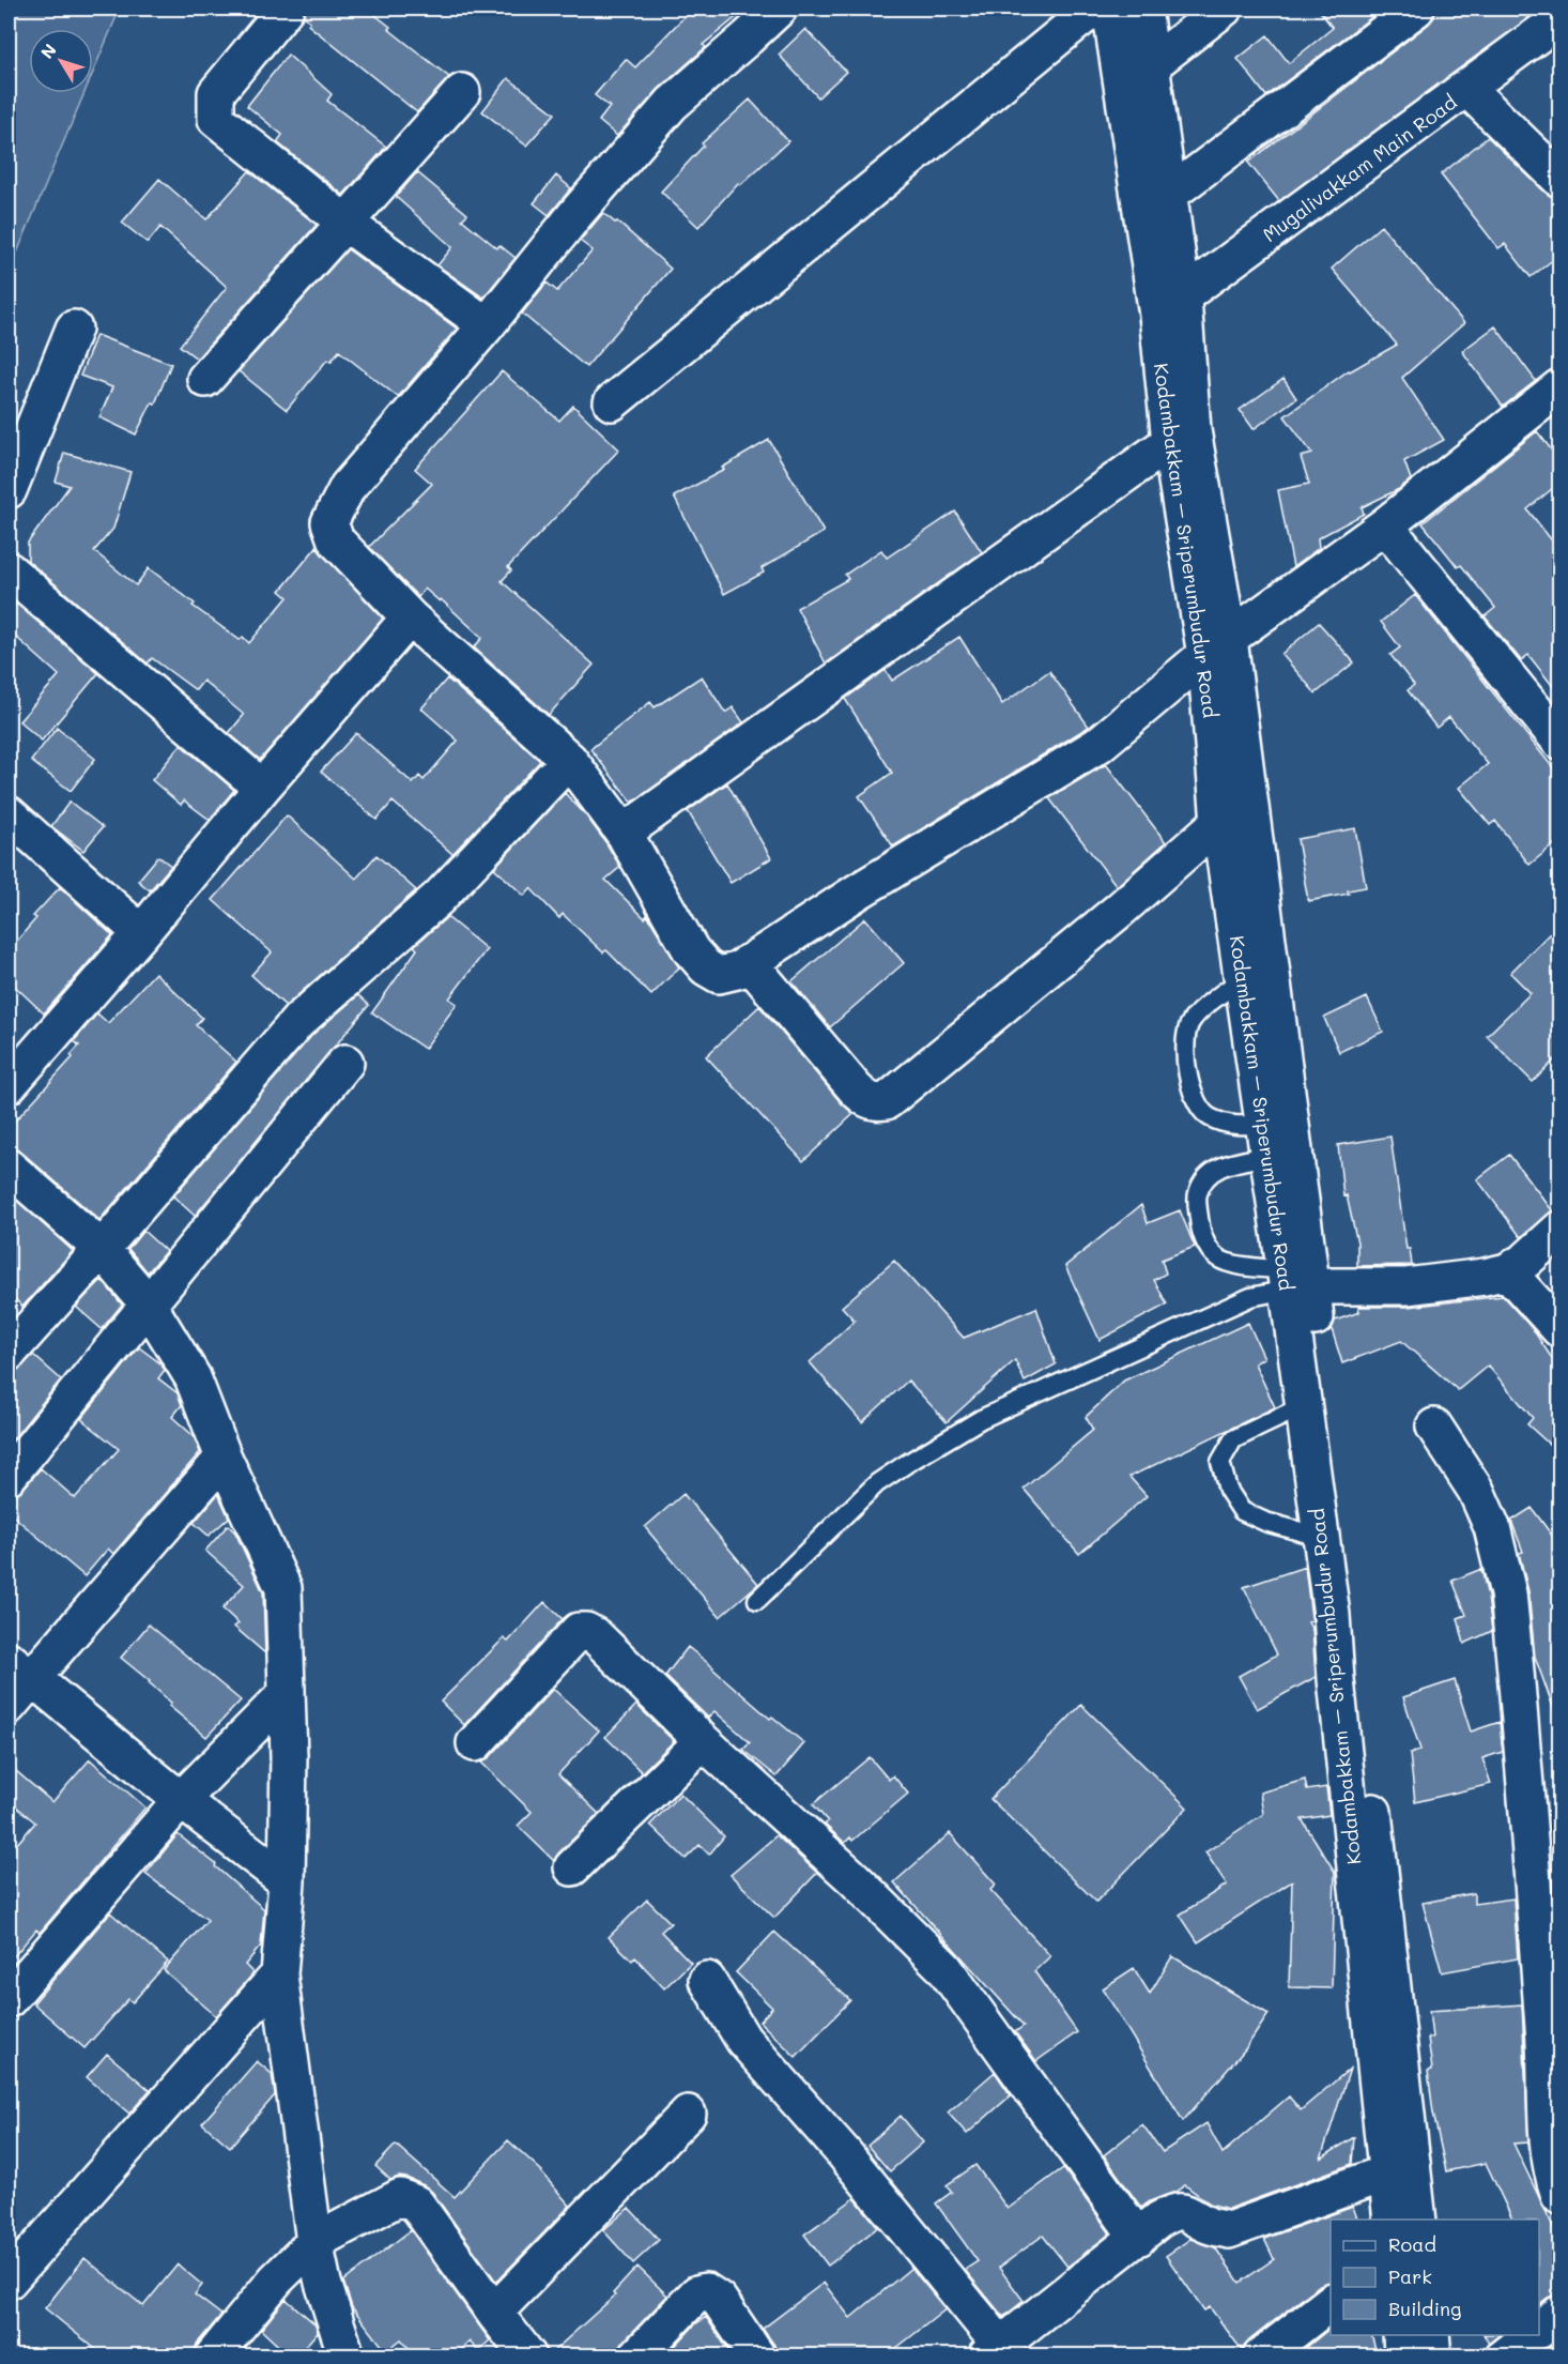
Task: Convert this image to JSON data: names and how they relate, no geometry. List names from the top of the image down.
{
  "streets": {
    "street": ["Mugalivakkam Main Road", "Kodambakkam – Sriperumbudur Road"]
  },
  "crossings": [
    ["Mugalivakkam Main Road", "Kodambakkam – Sriperumbudur Road"]
  ],
  "legend": ["Road", "Park", "Building"],
  "north": "top left"
}
